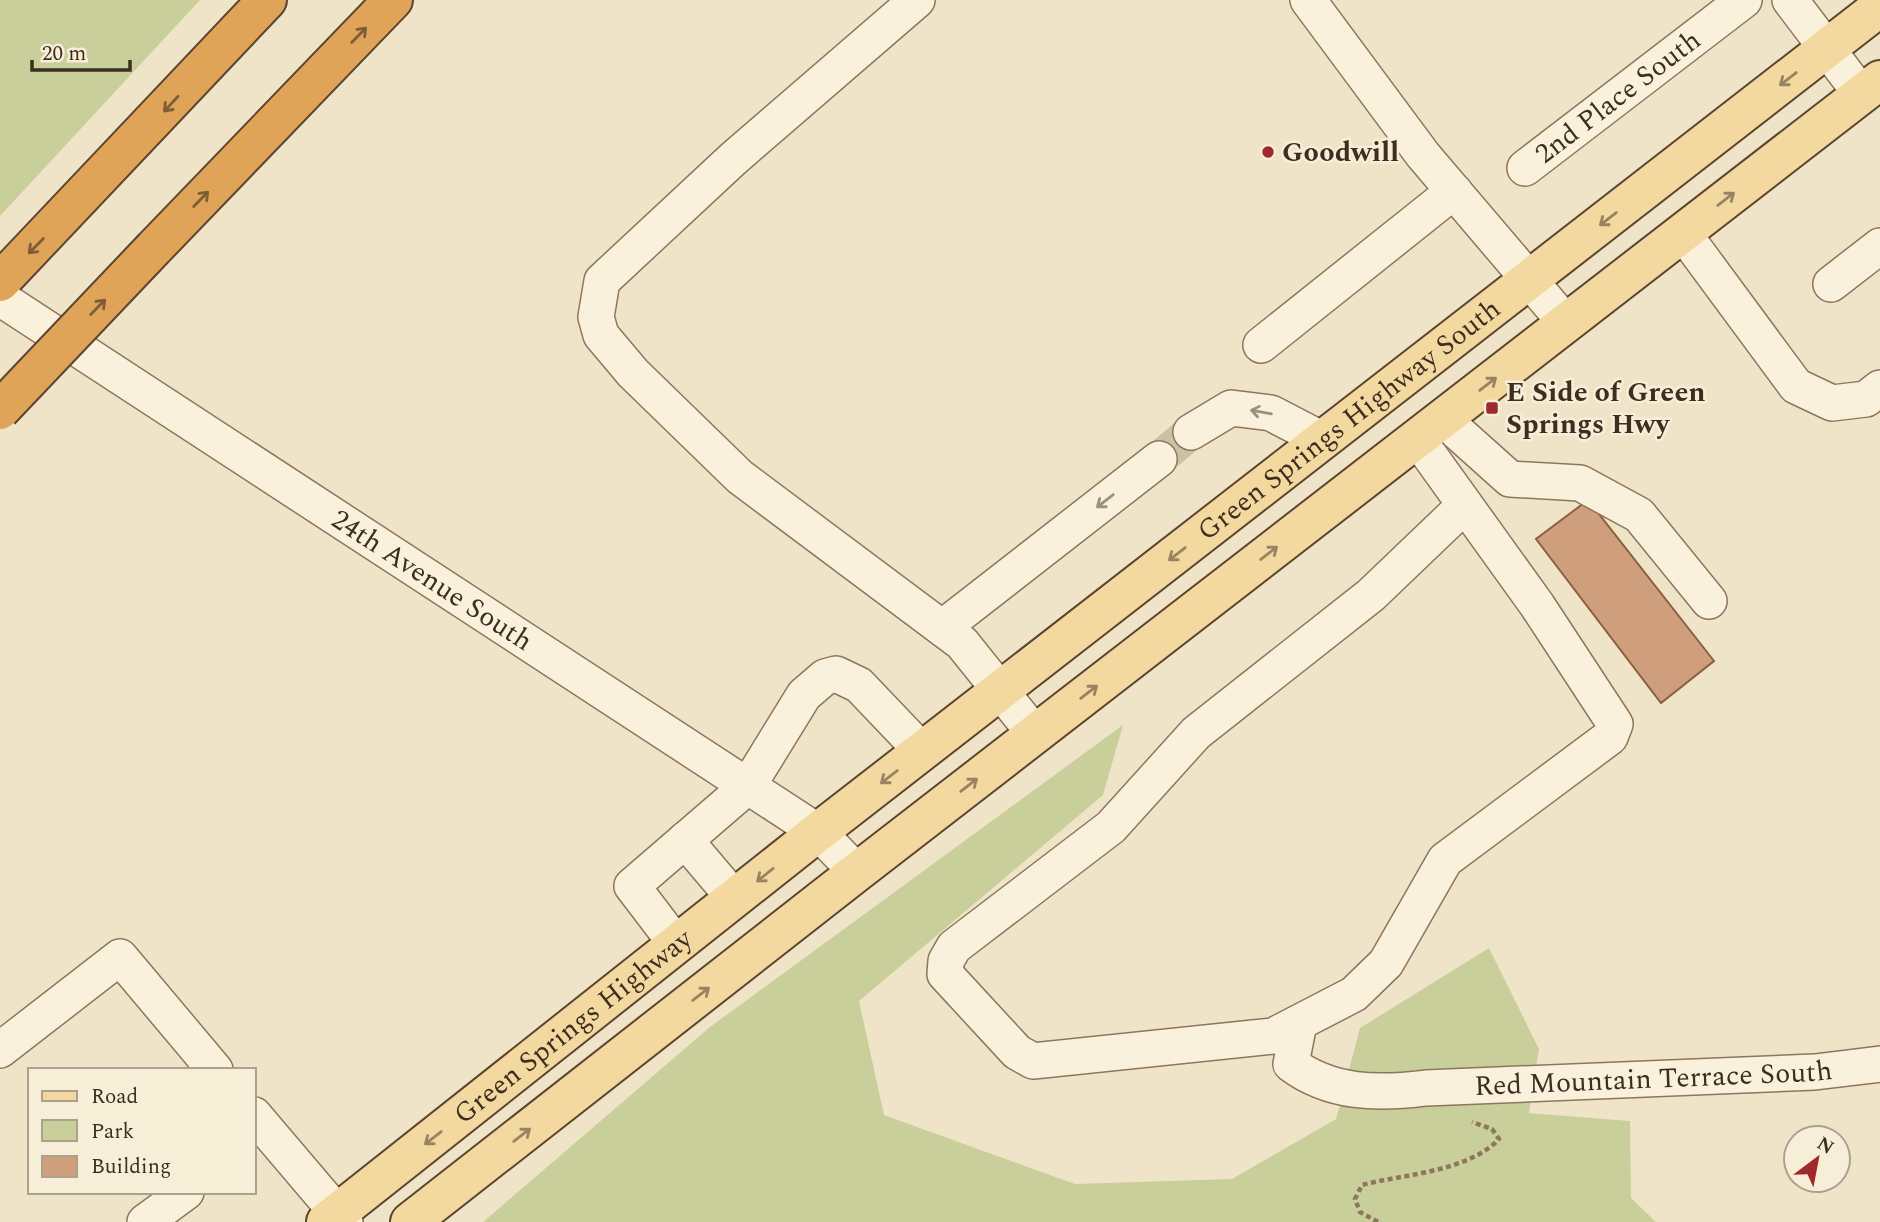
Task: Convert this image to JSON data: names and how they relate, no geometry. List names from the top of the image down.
{
  "streets": {
    "main road": ["Green Springs Highway South", "Green Springs Highway"],
    "street": ["2nd Place South", "24th Avenue South", "Red Mountain Terrace South"]
  },
  "crossings": [
    ["Green Springs Highway South", "24th Avenue South"],
    ["Green Springs Highway South", "Green Springs Highway"],
    ["24th Avenue South", "Green Springs Highway"]
  ],
  "places": {
    "other": ["Goodwill"],
    "transit": ["E Side of Green Springs Hwy"]
  },
  "legend": ["Road", "Park", "Building"],
  "scale_bar": "20 m",
  "north": "top right"
}
